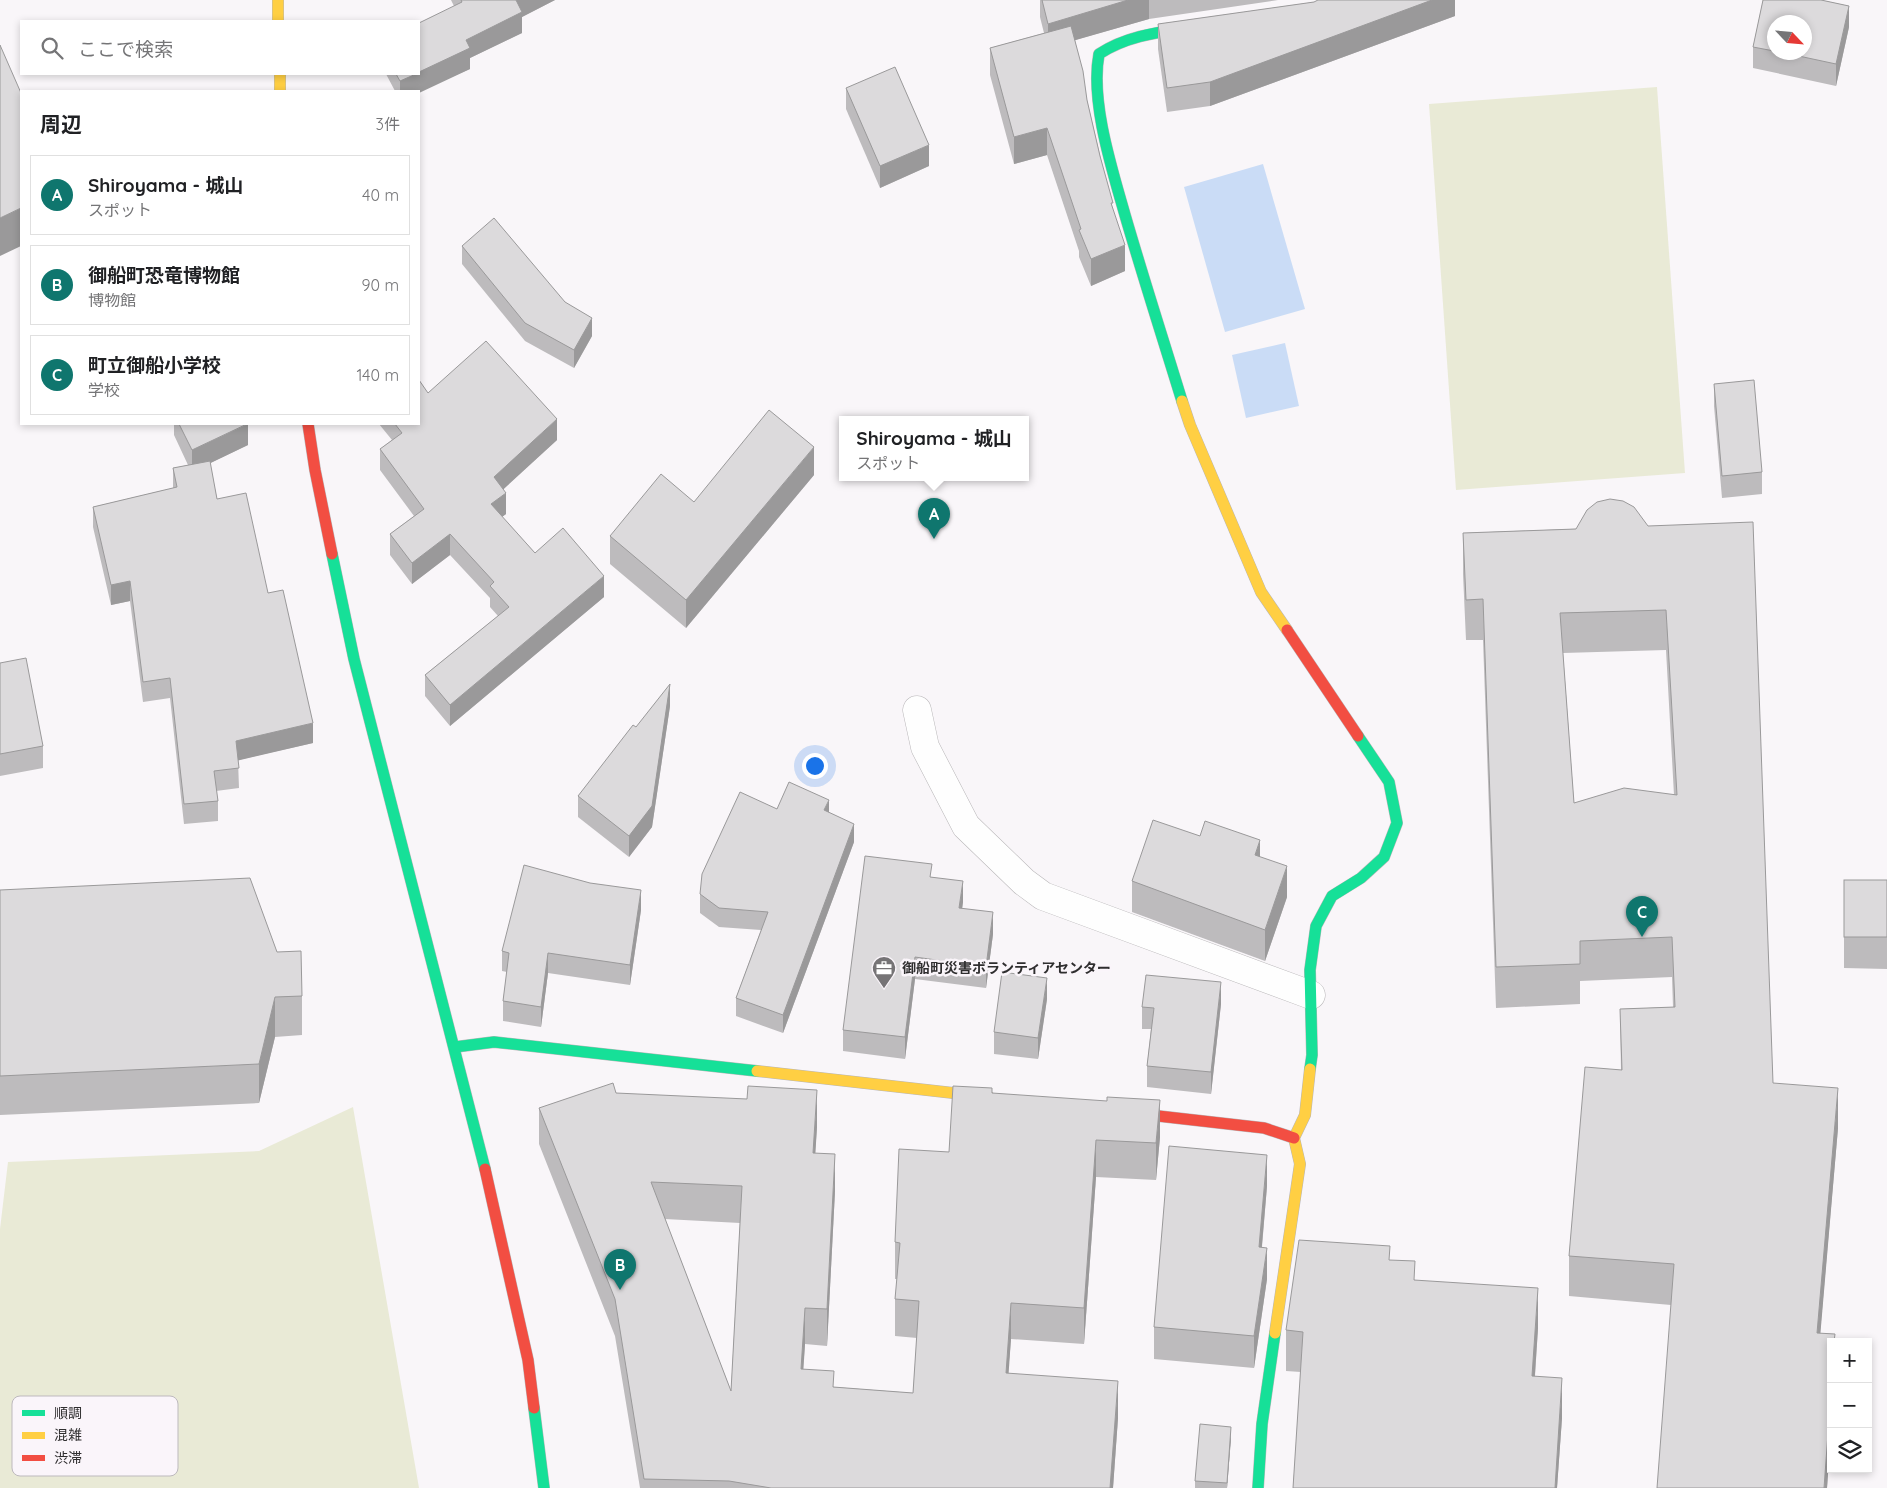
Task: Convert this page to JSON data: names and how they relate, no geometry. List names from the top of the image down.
{
  "places": {
    "office": ["御船町災害ボランティアセンター"]
  },
  "legend": ["順調", "混雑", "渋滞"],
  "north": "bottom right",
  "page": {
    "search": "ここで検索",
    "heading": ["周辺", "3件"],
    "list": [
      {
        "mark": "A",
        "name": "Shiroyama - 城山",
        "note": "スポット",
        "value": "40 m"
      },
      {
        "mark": "B",
        "name": "御船町恐竜博物館",
        "note": "博物館",
        "value": "90 m"
      },
      {
        "mark": "C",
        "name": "町立御船小学校",
        "note": "学校",
        "value": "140 m"
      }
    ],
    "popup": ["Shiroyama - 城山", "スポット"],
    "pins": ["A", "C", "B"],
    "map_buttons": ["+", "−"]
  }
}
